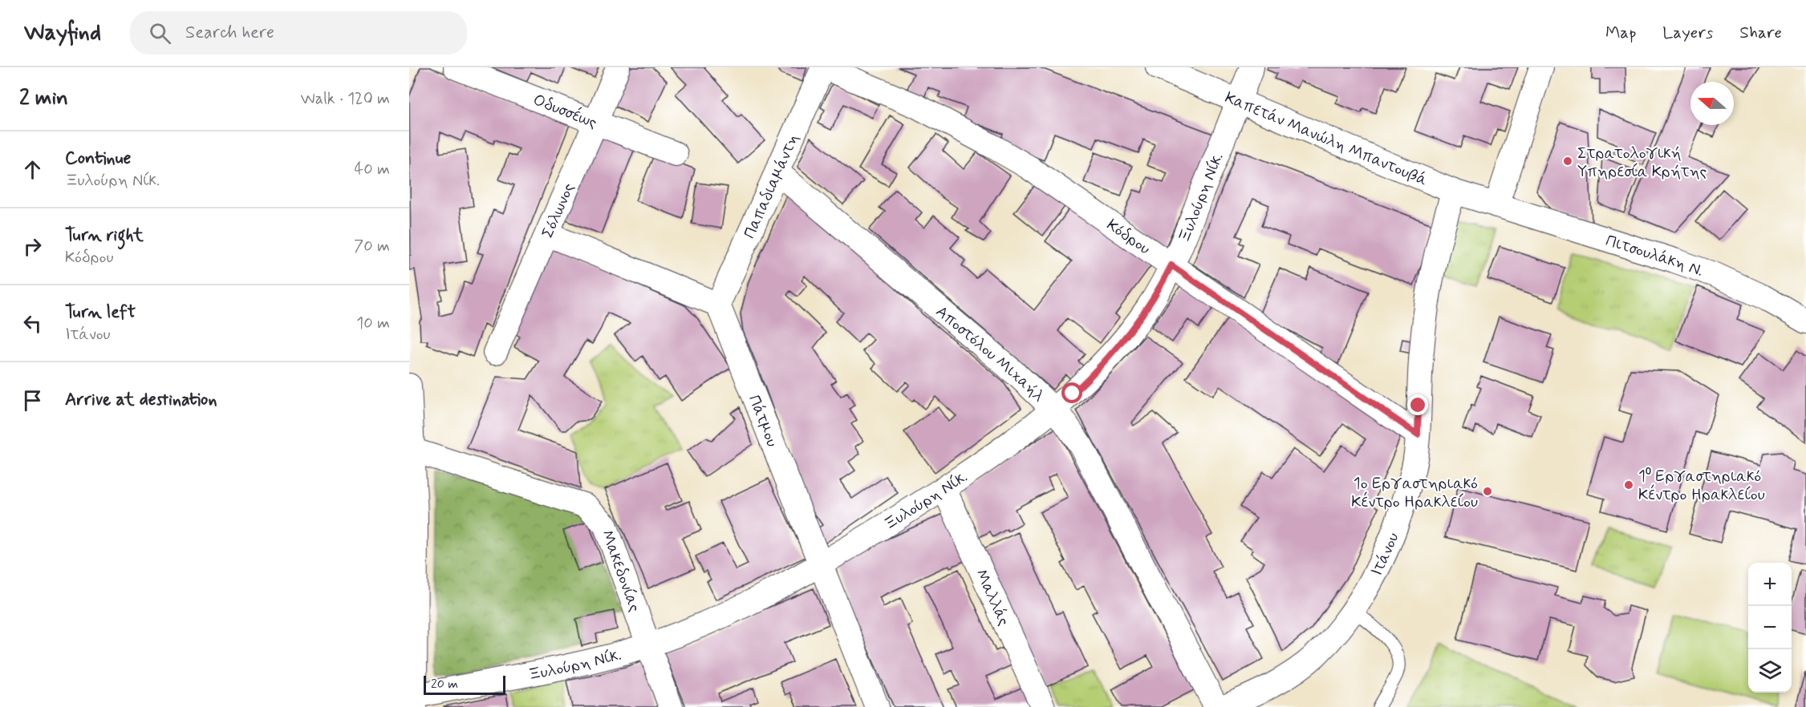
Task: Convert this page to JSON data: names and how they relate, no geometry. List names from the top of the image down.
{
  "streets": {
    "street": [
      "Οδυσσέως",
      "Καπετάν Μανώλη Μπαντουβά",
      "Παπαδιαμάντη",
      "Ξυλούρη Νίκ.",
      "Σόλωνος",
      "Κόδρου",
      "Πιτσουλάκη Ν.",
      "Αποστόλου Μιχαήλ",
      "Πάτμου",
      "Ιτάνου",
      "Μακεδονίας",
      "Μαλλάς"
    ]
  },
  "crossings": [
    ["Οδυσσέως", "Σόλωνος"],
    ["Καπετάν Μανώλη Μπαντουβά", "Ξυλούρη Νίκ."],
    ["Καπετάν Μανώλη Μπαντουβά", "Πιτσουλάκη Ν."],
    ["Καπετάν Μανώλη Μπαντουβά", "Ιτάνου"],
    ["Παπαδιαμάντη", "Κόδρου"],
    ["Παπαδιαμάντη", "Αποστόλου Μιχαήλ"],
    ["Παπαδιαμάντη", "Πάτμου"],
    ["Ξυλούρη Νίκ.", "Κόδρου"],
    ["Ξυλούρη Νίκ.", "Αποστόλου Μιχαήλ"],
    ["Ξυλούρη Νίκ.", "Πάτμου"],
    ["Ξυλούρη Νίκ.", "Μακεδονίας"],
    ["Ξυλούρη Νίκ.", "Μαλλάς"],
    ["Κόδρου", "Ιτάνου"]
  ],
  "places": ["Στρατολογική Υπηρεσία Κρήτης", "1⁰ Εργαστηριακό Κέντρο Ηρακλείου", "1ο Εργαστηριακό Κέντρο Ηρακλείου"],
  "scale_bar": "20 m",
  "north": "left",
  "page": {
    "header": "Wayfind",
    "search": "Search here",
    "nav": ["Map", "Layers", "Share"],
    "heading": ["2 min", "Walk · 120 m"],
    "list": [
      ["Continue", "Ξυλούρη Νίκ.", "40 m"],
      ["Turn right", "Κόδρου", "70 m"],
      ["Turn left", "Ιτάνου", "10 m"],
      "Arrive at destination"
    ],
    "map_buttons": ["+", "−"],
    "scale": "20 m"
  }
}
